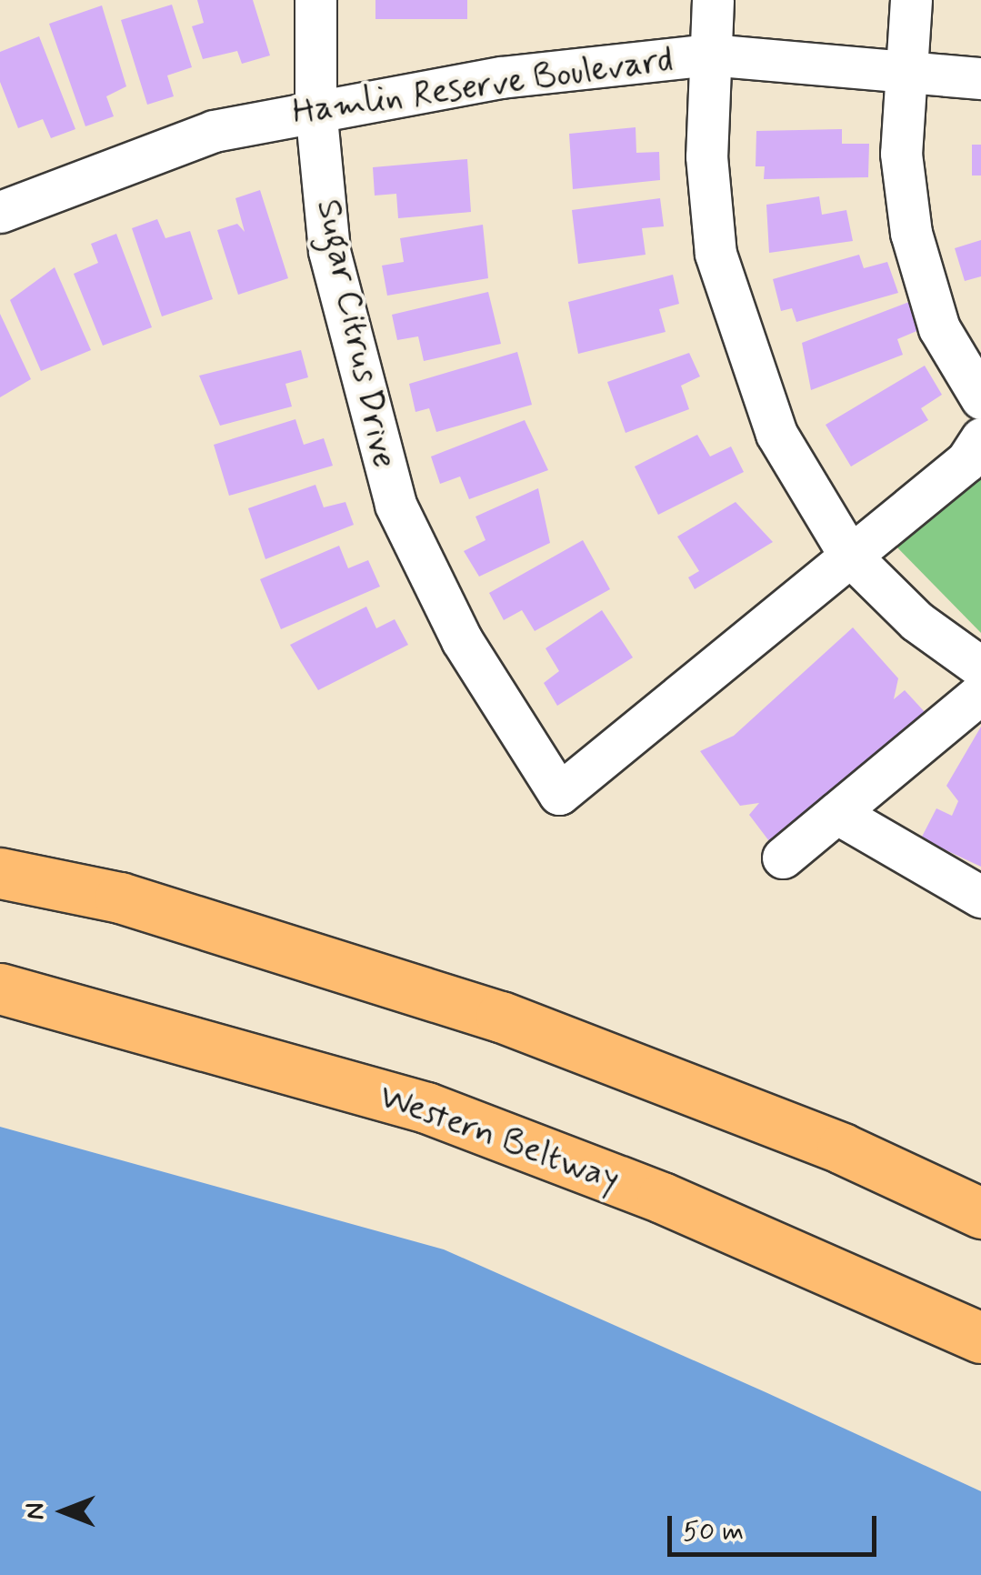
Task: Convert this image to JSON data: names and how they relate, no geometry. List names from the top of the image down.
{
  "streets": {
    "highway": ["Western Beltway"],
    "street": ["Hamlin Reserve Boulevard", "Sugar Citrus Drive"]
  },
  "crossings": [
    ["Hamlin Reserve Boulevard", "Sugar Citrus Drive"]
  ],
  "scale_bar": "50 m",
  "north": "left"
}
